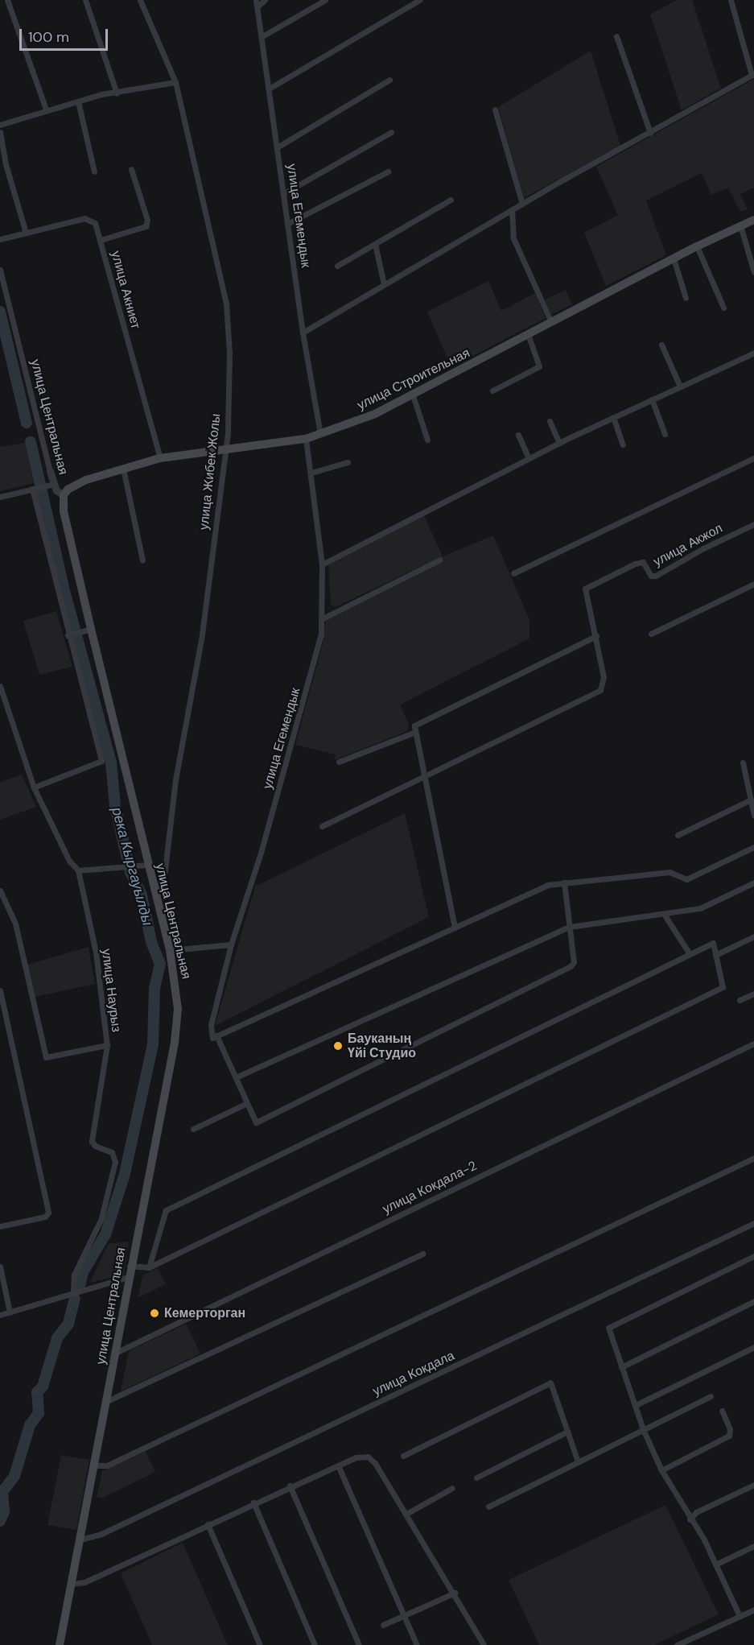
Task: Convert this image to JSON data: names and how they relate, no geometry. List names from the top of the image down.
{
  "streets": {
    "main road": ["улица Строительная", "улица Центральная"],
    "street": [
      "улица Егемендык",
      "улица Акниет",
      "улица Жибек Жолы",
      "улица Акжол",
      "улица Наурыз",
      "улица Кокдала-2",
      "улица Кокдала"
    ]
  },
  "crossings": [
    ["улица Егемендык", "улица Строительная"],
    ["улица Акниет", "улица Строительная"],
    ["улица Строительная", "улица Центральная"],
    ["улица Строительная", "улица Жибек Жолы"],
    ["улица Центральная", "улица Жибек Жолы"],
    ["улица Центральная", "улица Кокдала-2"],
    ["улица Центральная", "улица Кокдала"]
  ],
  "water": ["река Кыргауылды"],
  "places": ["Бауканың Үйі Студио", "Кемерторган"],
  "scale_bar": "100 m"
}
